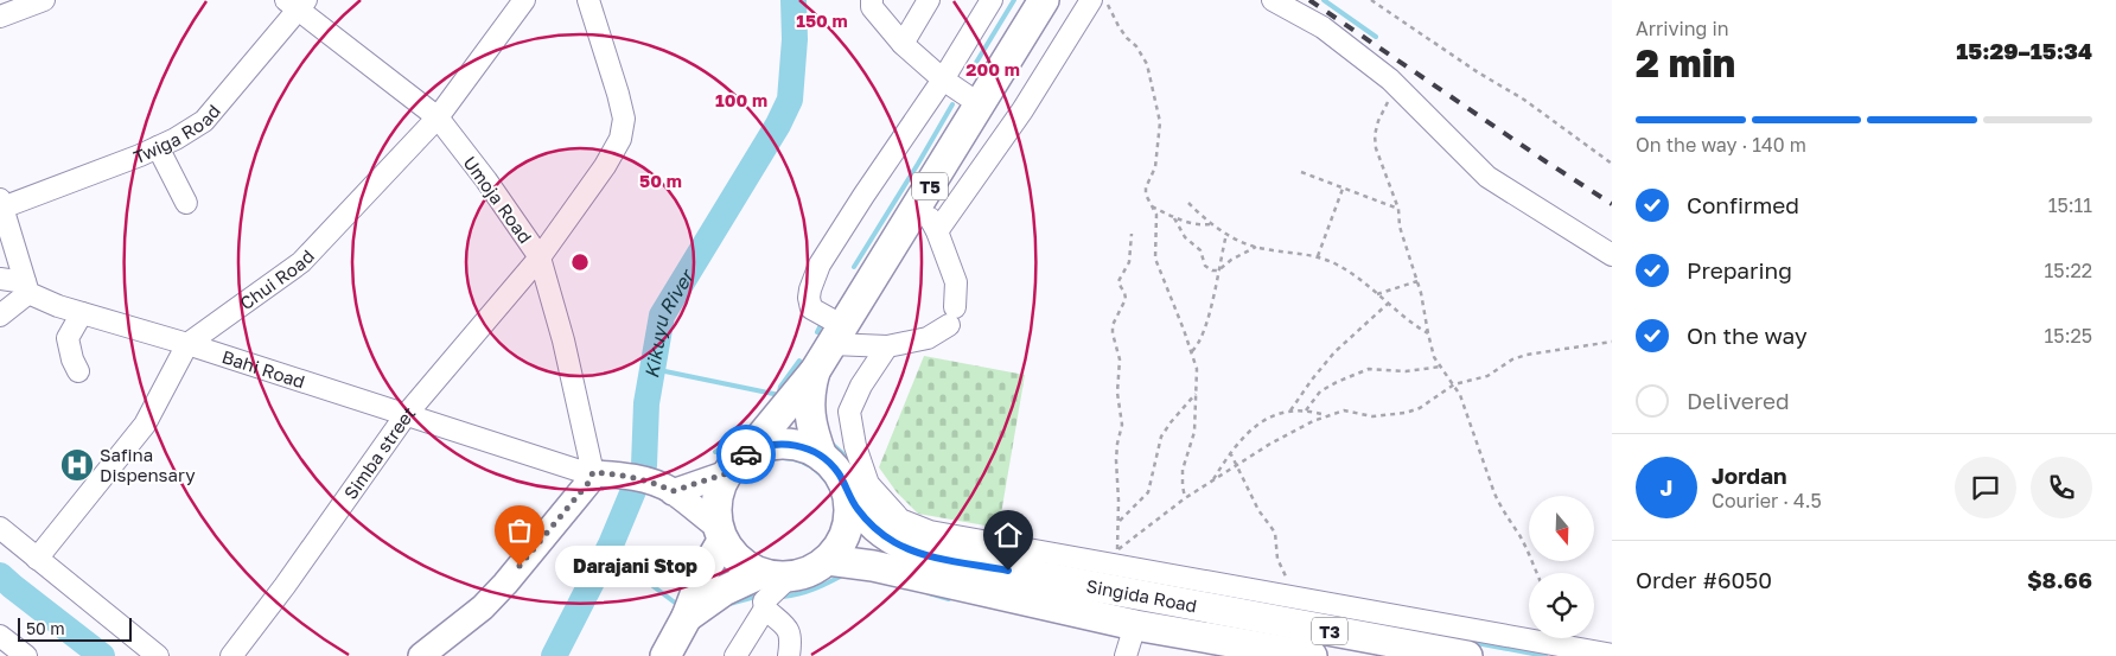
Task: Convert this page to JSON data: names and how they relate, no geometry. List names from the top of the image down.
{
  "streets": {
    "highway": ["T5", "Singida Road", "T3"],
    "street": [
      "Twiga Road",
      "Umoja Road",
      "Chui Road",
      "Bahi Road",
      "Simba street"
    ]
  },
  "crossings": [
    ["Twiga Road", "Umoja Road"],
    ["T5", "Singida Road"],
    ["Umoja Road", "Chui Road"],
    ["Umoja Road", "Bahi Road"],
    ["Umoja Road", "Simba street"],
    ["Chui Road", "Bahi Road"],
    ["Bahi Road", "Simba street"]
  ],
  "water": ["Kikuyu River"],
  "places": {
    "hospital": ["Safina Dispensary"],
    "other": ["Darajani Stop"]
  },
  "scale_bar": "50 m",
  "north": "bottom",
  "page": {
    "heading": ["2 min", "Arriving in", "15:29–15:34"],
    "panel": [
      "Jordan",
      "Courier · 4.5",
      "Order #6050",
      "$8.66"
    ],
    "bar": "On the way · 140 m",
    "list": [
      ["Confirmed", "15:11"],
      ["Preparing", "15:22"],
      ["On the way", "15:25"],
      "Delivered"
    ],
    "round": "J",
    "bubble": "Darajani Stop",
    "scale": "50 m"
  },
  "rings": [
    "150 m",
    "200 m",
    "100 m",
    "50 m"
  ]
}
